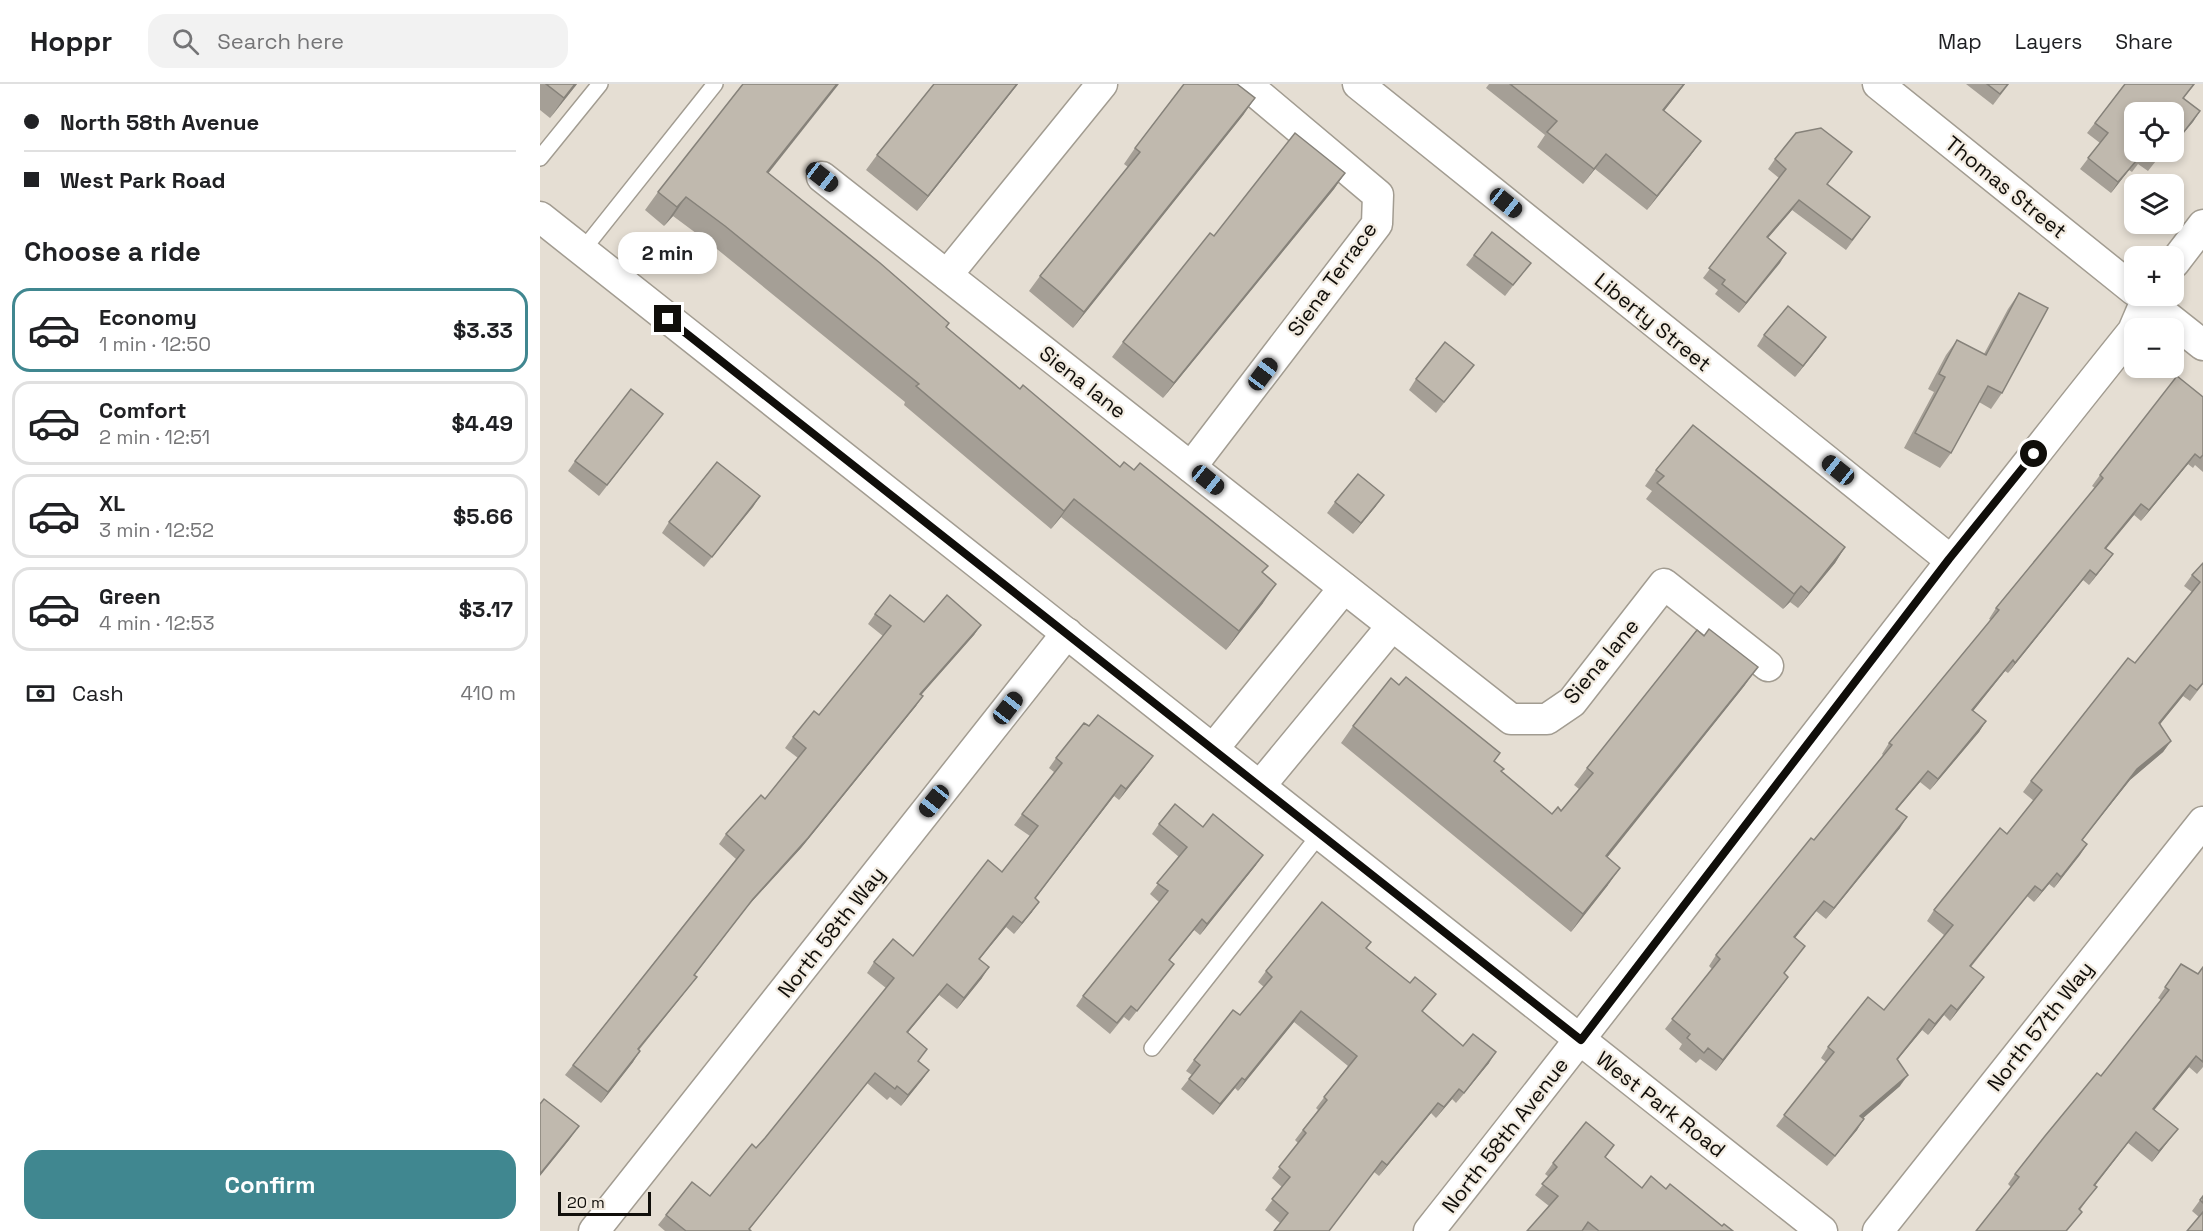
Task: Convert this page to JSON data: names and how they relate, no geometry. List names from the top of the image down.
{
  "streets": {
    "street": [
      "Thomas Street",
      "Siena Terrace",
      "Liberty Street",
      "Siena lane",
      "North 58th Way",
      "North 57th Way",
      "West Park Road",
      "North 58th Avenue"
    ]
  },
  "crossings": [
    ["Siena Terrace", "Siena lane"],
    ["Liberty Street", "North 58th Avenue"],
    ["North 58th Way", "West Park Road"],
    ["West Park Road", "North 58th Avenue"]
  ],
  "scale_bar": "20 m",
  "page": {
    "header": "Hoppr",
    "search": "Search here",
    "nav": ["Map", "Layers", "Share"],
    "banner": ["North 58th Avenue", "West Park Road"],
    "map_buttons": ["+", "−"],
    "heading": "Choose a ride",
    "bubble": "2 min",
    "list": [
      {
        "name": "Economy",
        "note": "1 min · 12:50",
        "value": "$3.33"
      },
      {
        "name": "Comfort",
        "note": "2 min · 12:51",
        "value": "$4.49"
      },
      {
        "name": "XL",
        "note": "3 min · 12:52",
        "value": "$5.66"
      },
      {
        "name": "Green",
        "note": "4 min · 12:53",
        "value": "$3.17"
      }
    ],
    "pay": ["Cash", "410 m"],
    "buttons": "Confirm",
    "scale": "20 m"
  }
}
